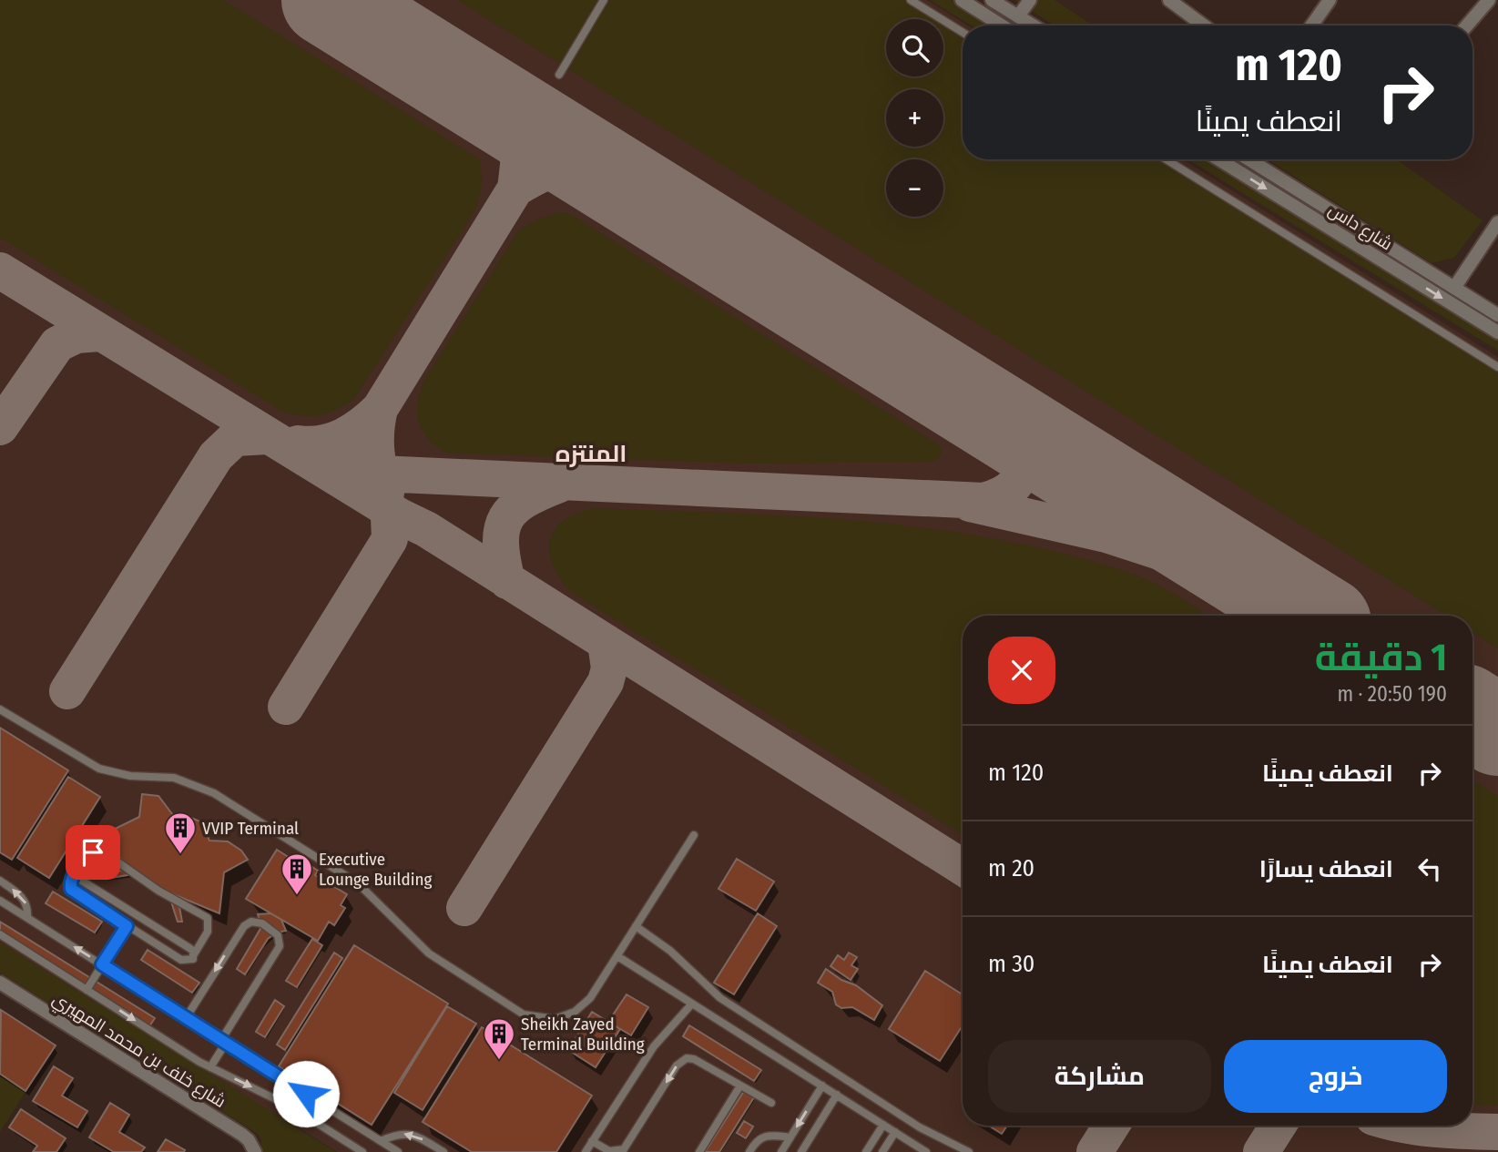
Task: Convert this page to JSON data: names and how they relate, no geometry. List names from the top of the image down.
{
  "streets": {
    "street": ["شارع داس", "شارع خلف بن محمد المهيري"]
  },
  "districts": ["المنتزه"],
  "places": {
    "building": ["VVIP Terminal", "Executive Lounge Building", "Sheikh Zayed Terminal Building"]
  },
  "page": {
    "map_buttons": ["+", "−"],
    "turn": ["120 m", "انعطف يمينًا"],
    "heading": ["1 دقيقة", "190 m · 20:50"],
    "list": [
      {
        "name": "انعطف يمينًا",
        "value": "120 m"
      },
      {
        "name": "انعطف يسارًا",
        "value": "20 m"
      },
      {
        "name": "انعطف يمينًا",
        "value": "30 m"
      }
    ],
    "buttons": ["خروج", "مشاركة"]
  }
}
